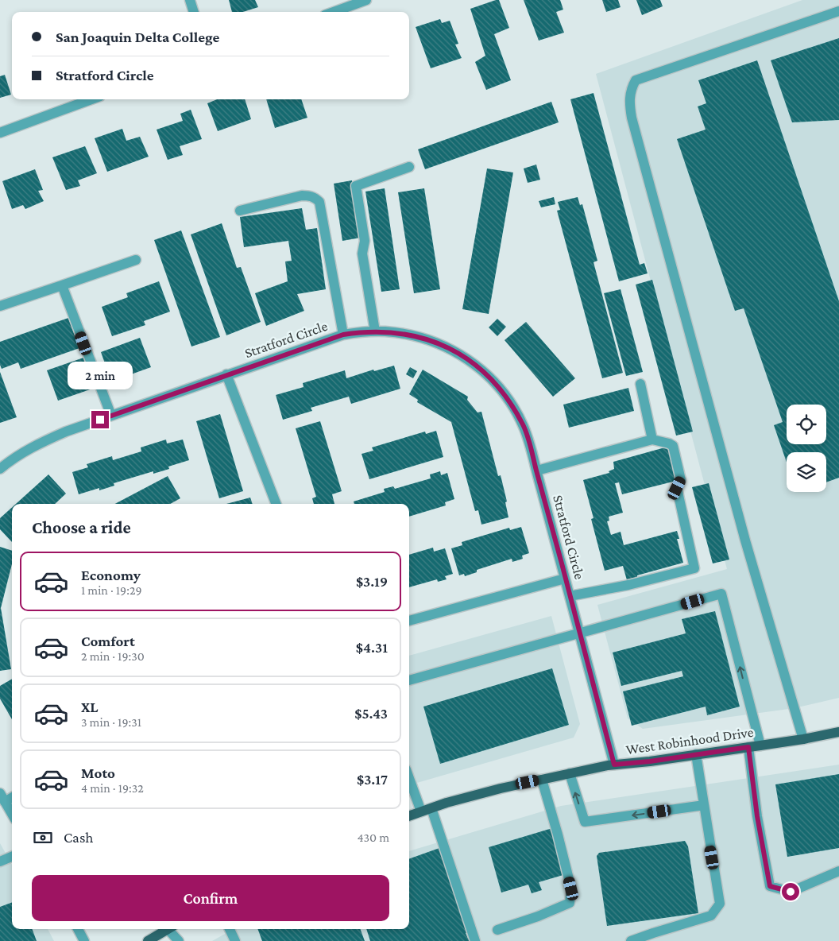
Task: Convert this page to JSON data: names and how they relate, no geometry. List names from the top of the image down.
{
  "streets": {
    "main road": ["West Robinhood Drive"],
    "street": ["Stratford Circle"]
  },
  "crossings": [
    ["Stratford Circle", "West Robinhood Drive"]
  ],
  "page": {
    "banner": ["San Joaquin Delta College", "Stratford Circle"],
    "bubble": "2 min",
    "heading": "Choose a ride",
    "list": [
      {
        "name": "Economy",
        "note": "1 min · 19:29",
        "value": "$3.19"
      },
      {
        "name": "Comfort",
        "note": "2 min · 19:30",
        "value": "$4.31"
      },
      {
        "name": "XL",
        "note": "3 min · 19:31",
        "value": "$5.43"
      },
      {
        "name": "Moto",
        "note": "4 min · 19:32",
        "value": "$3.17"
      }
    ],
    "pay": ["Cash", "430 m"],
    "buttons": "Confirm"
  }
}
